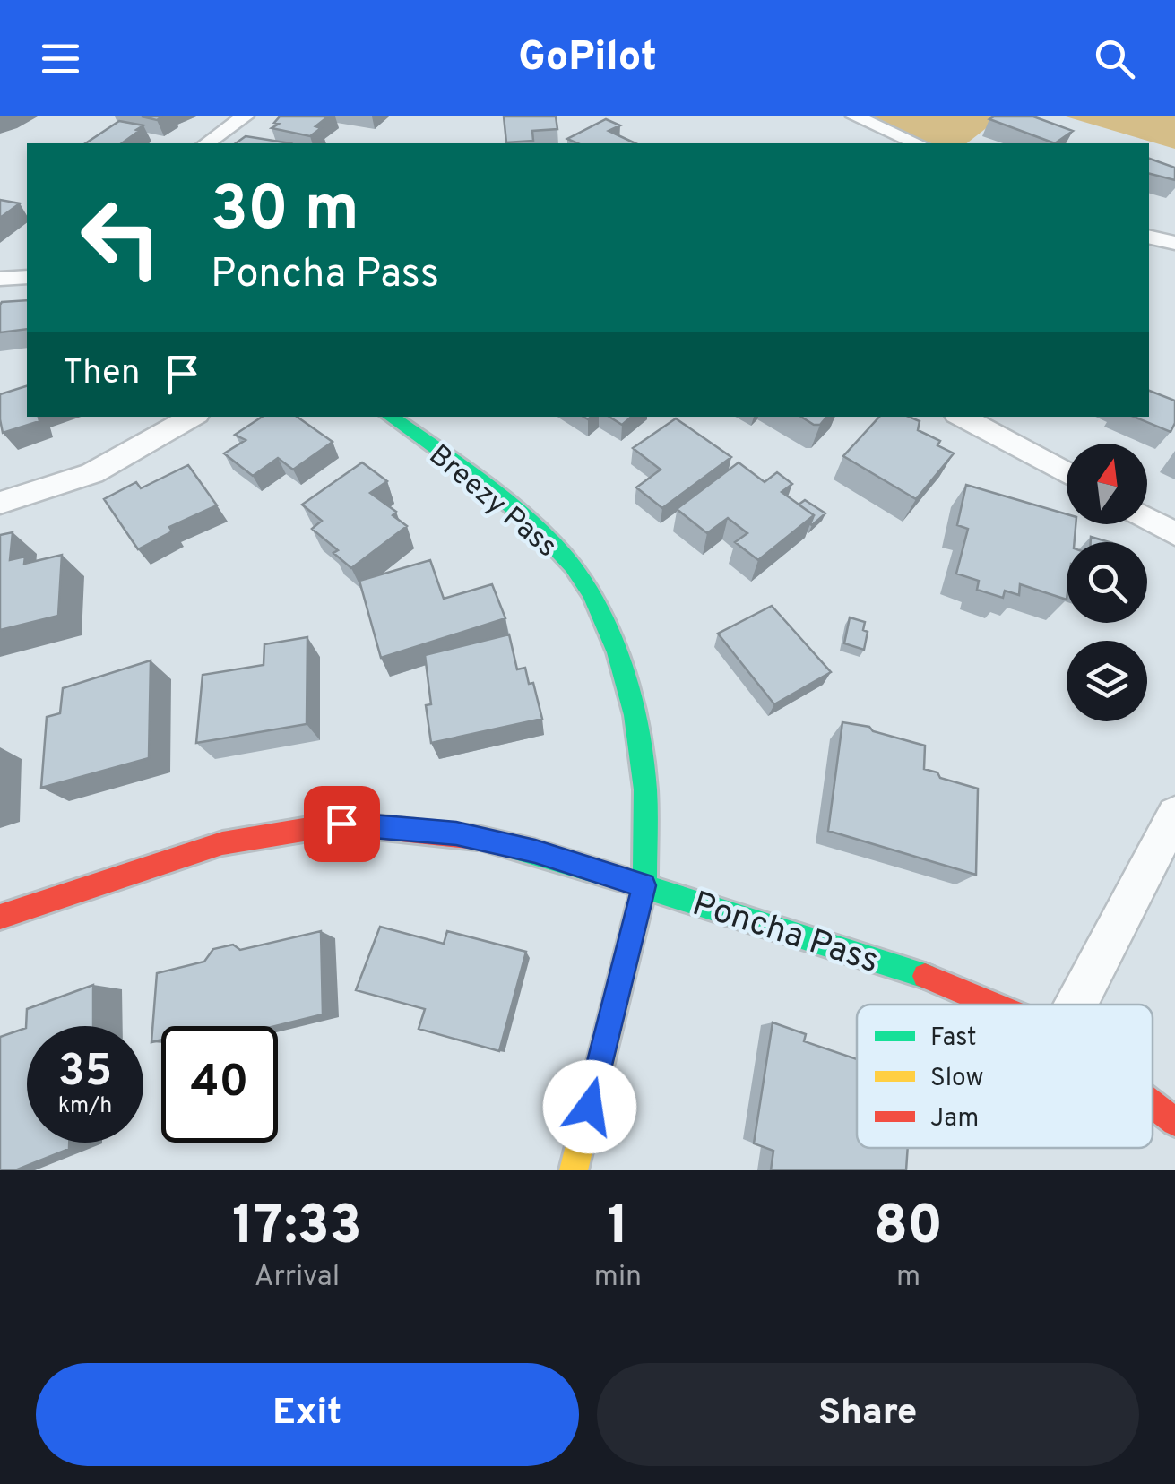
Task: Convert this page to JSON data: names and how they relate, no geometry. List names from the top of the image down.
{
  "streets": {
    "street": ["Breezy Pass", "Poncha Pass"]
  },
  "crossings": [
    ["Breezy Pass", "Poncha Pass"]
  ],
  "legend": ["Fast", "Slow", "Jam"],
  "north": "top",
  "page": {
    "header": "GoPilot",
    "turn": ["30 m", "Poncha Pass"],
    "then": "Then",
    "speed": "35 km/h",
    "limit": "40",
    "eta": [
      "17:33",
      "Arrival",
      "1",
      "min",
      "80",
      "m"
    ],
    "buttons": ["Exit", "Share"]
  }
}
